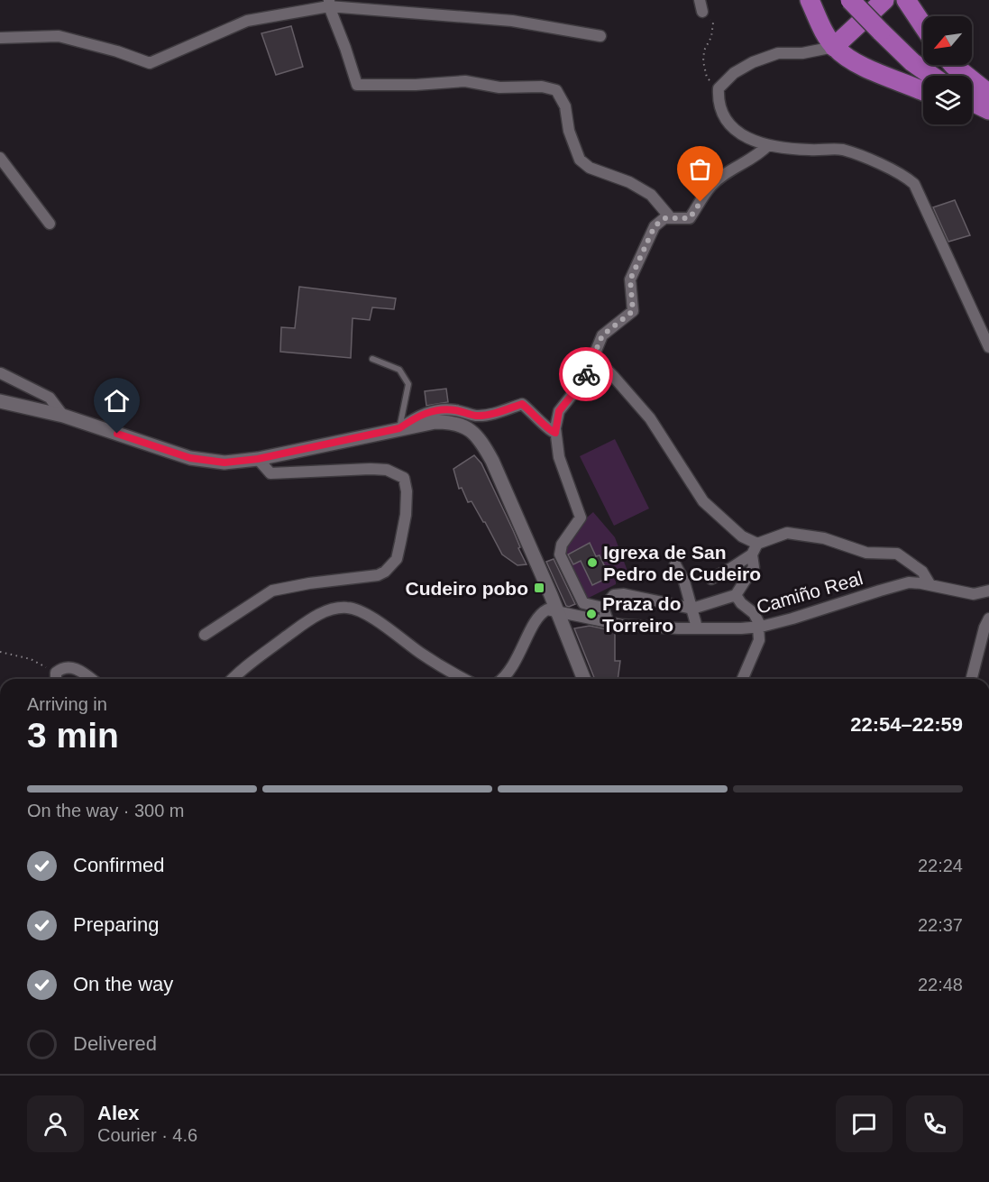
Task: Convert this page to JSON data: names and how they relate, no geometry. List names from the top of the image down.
{
  "streets": {
    "street": ["Camiño Real"]
  },
  "places": {
    "other": ["Igrexa de San Pedro de Cudeiro", "Praza do Torreiro"],
    "transit": ["Cudeiro pobo"]
  },
  "north": "bottom left",
  "page": {
    "heading": ["3 min", "Arriving in", "22:54–22:59"],
    "panel": ["Alex", "Courier · 4.6"],
    "bar": "On the way · 300 m",
    "list": [
      ["Confirmed", "22:24"],
      ["Preparing", "22:37"],
      ["On the way", "22:48"],
      "Delivered"
    ]
  }
}
